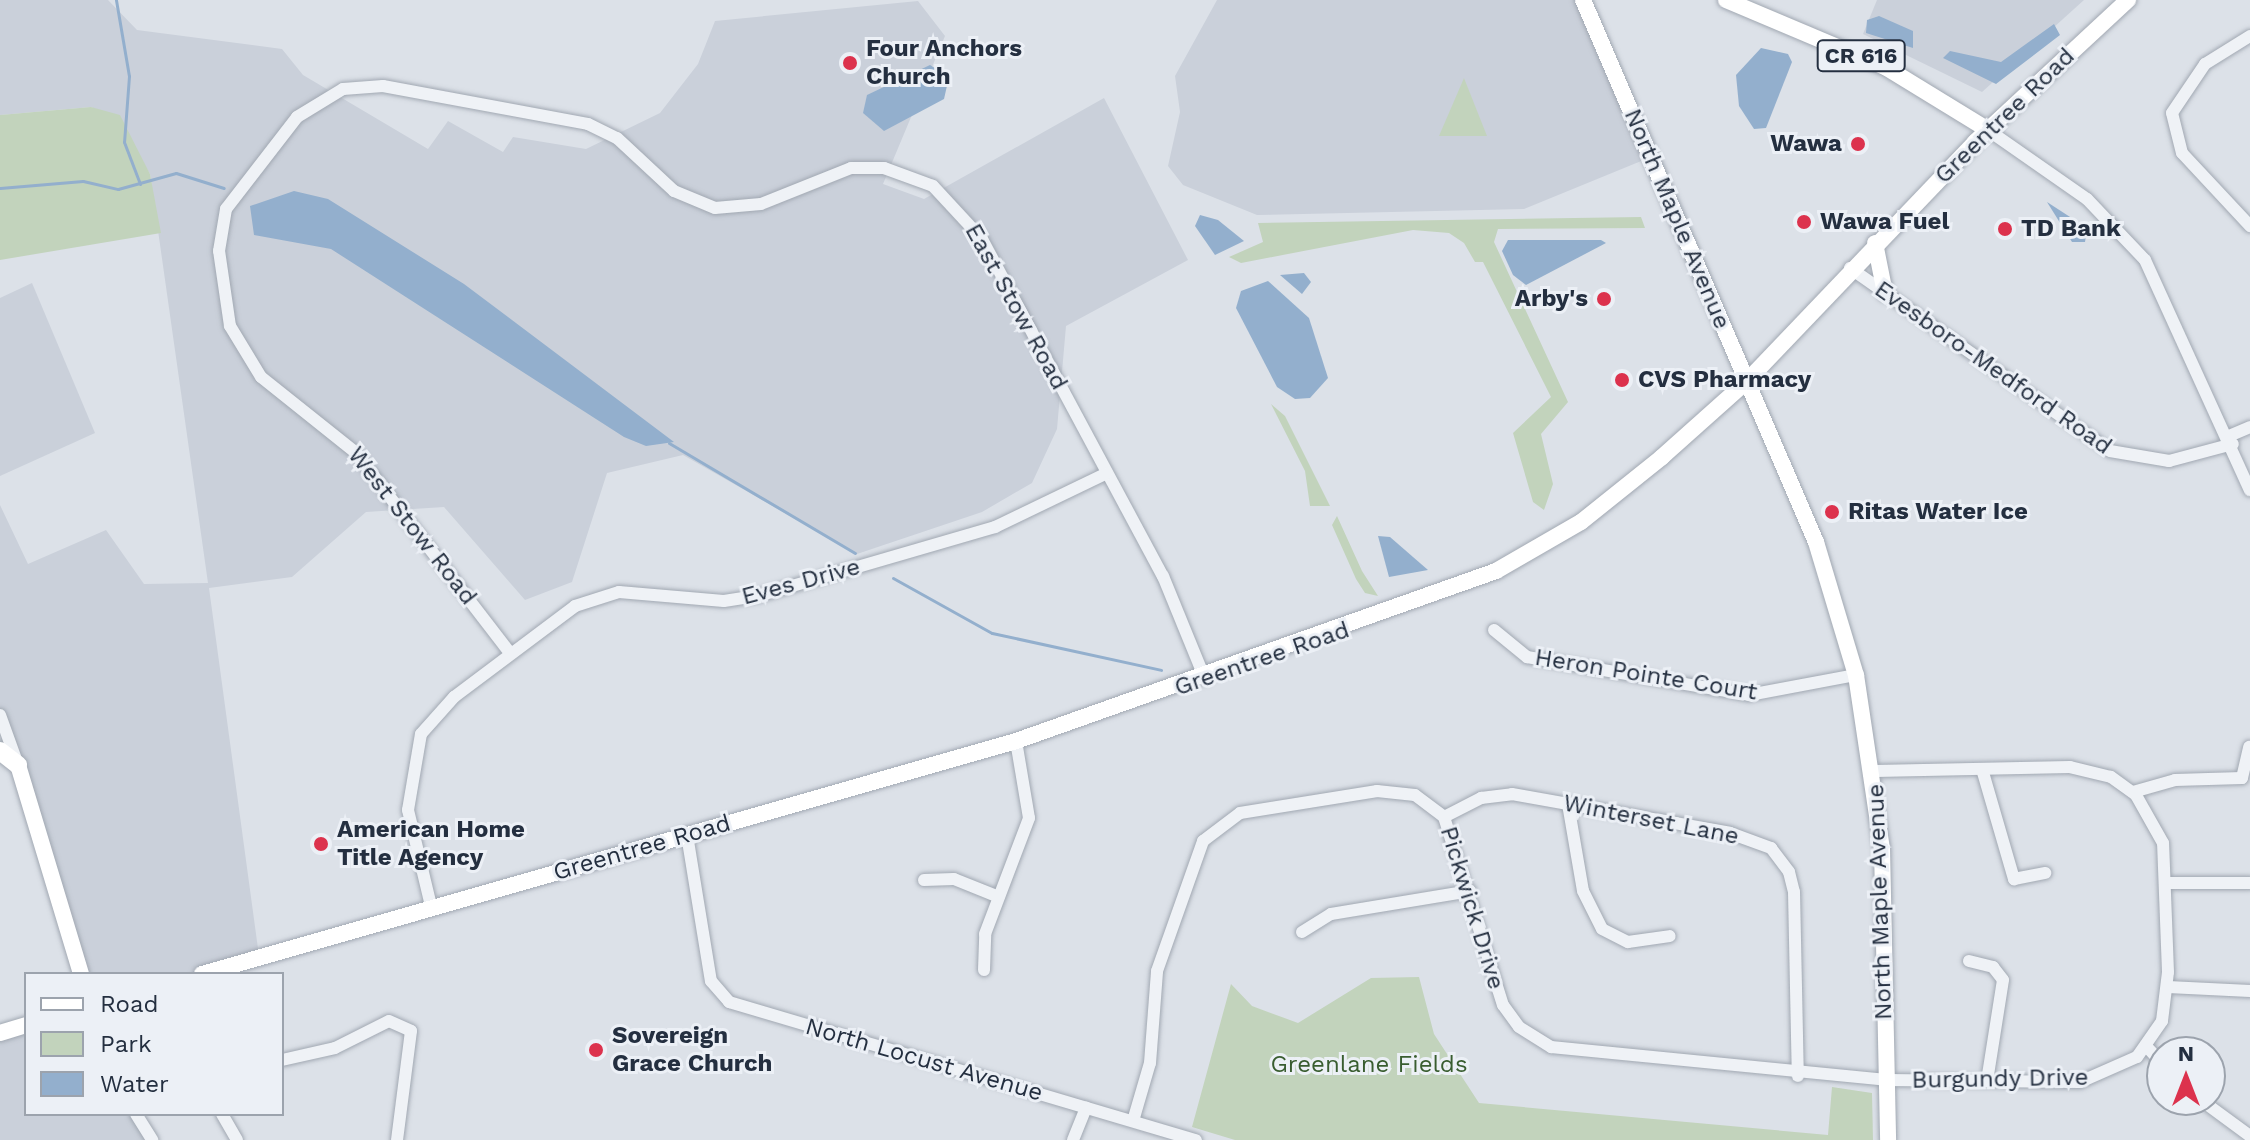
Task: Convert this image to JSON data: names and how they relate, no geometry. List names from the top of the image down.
{
  "streets": {
    "main road": ["CR 616", "Greentree Road", "North Maple Avenue"],
    "street": [
      "East Stow Road",
      "Evesboro-Medford Road",
      "West Stow Road",
      "Eves Drive",
      "Heron Pointe Court",
      "Winterset Lane",
      "Pickwick Drive",
      "North Locust Avenue",
      "Burgundy Drive"
    ]
  },
  "crossings": [
    ["CR 616", "Greentree Road"],
    ["Greentree Road", "North Maple Avenue"],
    ["Greentree Road", "East Stow Road"],
    ["Greentree Road", "Evesboro-Medford Road"],
    ["Greentree Road", "Eves Drive"],
    ["Greentree Road", "North Locust Avenue"],
    ["North Maple Avenue", "Heron Pointe Court"],
    ["North Maple Avenue", "Pickwick Drive"],
    ["North Maple Avenue", "Burgundy Drive"],
    ["East Stow Road", "West Stow Road"],
    ["East Stow Road", "Eves Drive"],
    ["West Stow Road", "Eves Drive"],
    ["Winterset Lane", "Pickwick Drive"],
    ["Pickwick Drive", "North Locust Avenue"],
    ["Pickwick Drive", "Burgundy Drive"]
  ],
  "parks": ["Greenlane Fields"],
  "places": [
    "Four Anchors Church",
    "Wawa",
    "Wawa Fuel",
    "TD Bank",
    "Arby's",
    "CVS Pharmacy",
    "Ritas Water Ice",
    "American Home Title Agency",
    "Sovereign Grace Church"
  ],
  "legend": ["Road", "Park", "Water"],
  "north": "top"
}
